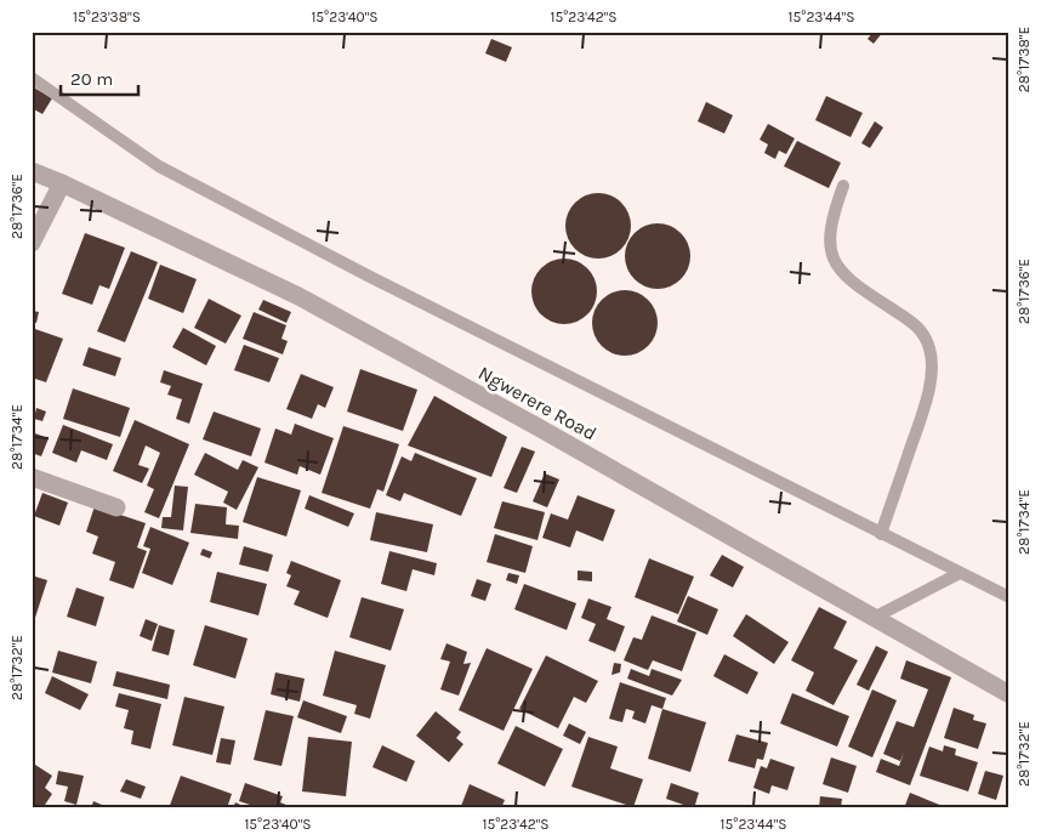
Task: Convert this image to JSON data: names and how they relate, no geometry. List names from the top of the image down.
{
  "streets": {
    "street": ["Ngwerere Road"]
  },
  "scale_bar": "20 m",
  "coordinates": [
    "15°23'38\"S",
    "15°23'40\"S",
    "15°23'42\"S",
    "15°23'44\"S",
    "28°17'38\"E",
    "28°17'36\"E",
    "28°17'34\"E",
    "28°17'32\"E"
  ]
}
